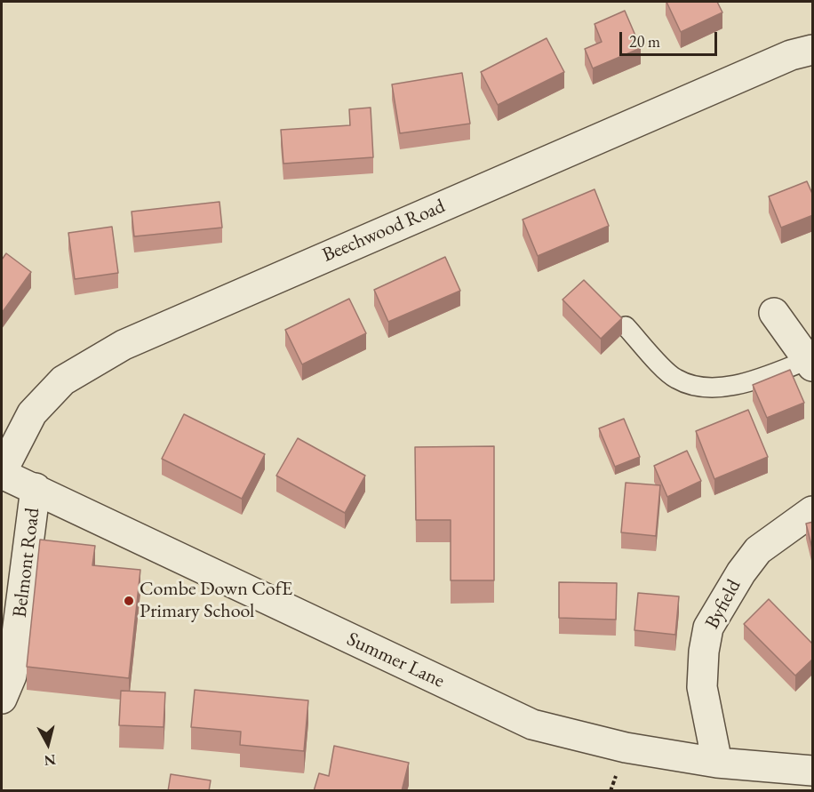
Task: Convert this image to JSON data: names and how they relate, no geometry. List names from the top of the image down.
{
  "streets": {
    "street": [
      "Beechwood Road",
      "Belmont Road",
      "Byfield",
      "Summer Lane"
    ]
  },
  "crossings": [
    ["Beechwood Road", "Summer Lane"],
    ["Belmont Road", "Summer Lane"],
    ["Byfield", "Summer Lane"]
  ],
  "places": ["Combe Down CofE Primary School"],
  "scale_bar": "20 m",
  "north": "bottom"
}
